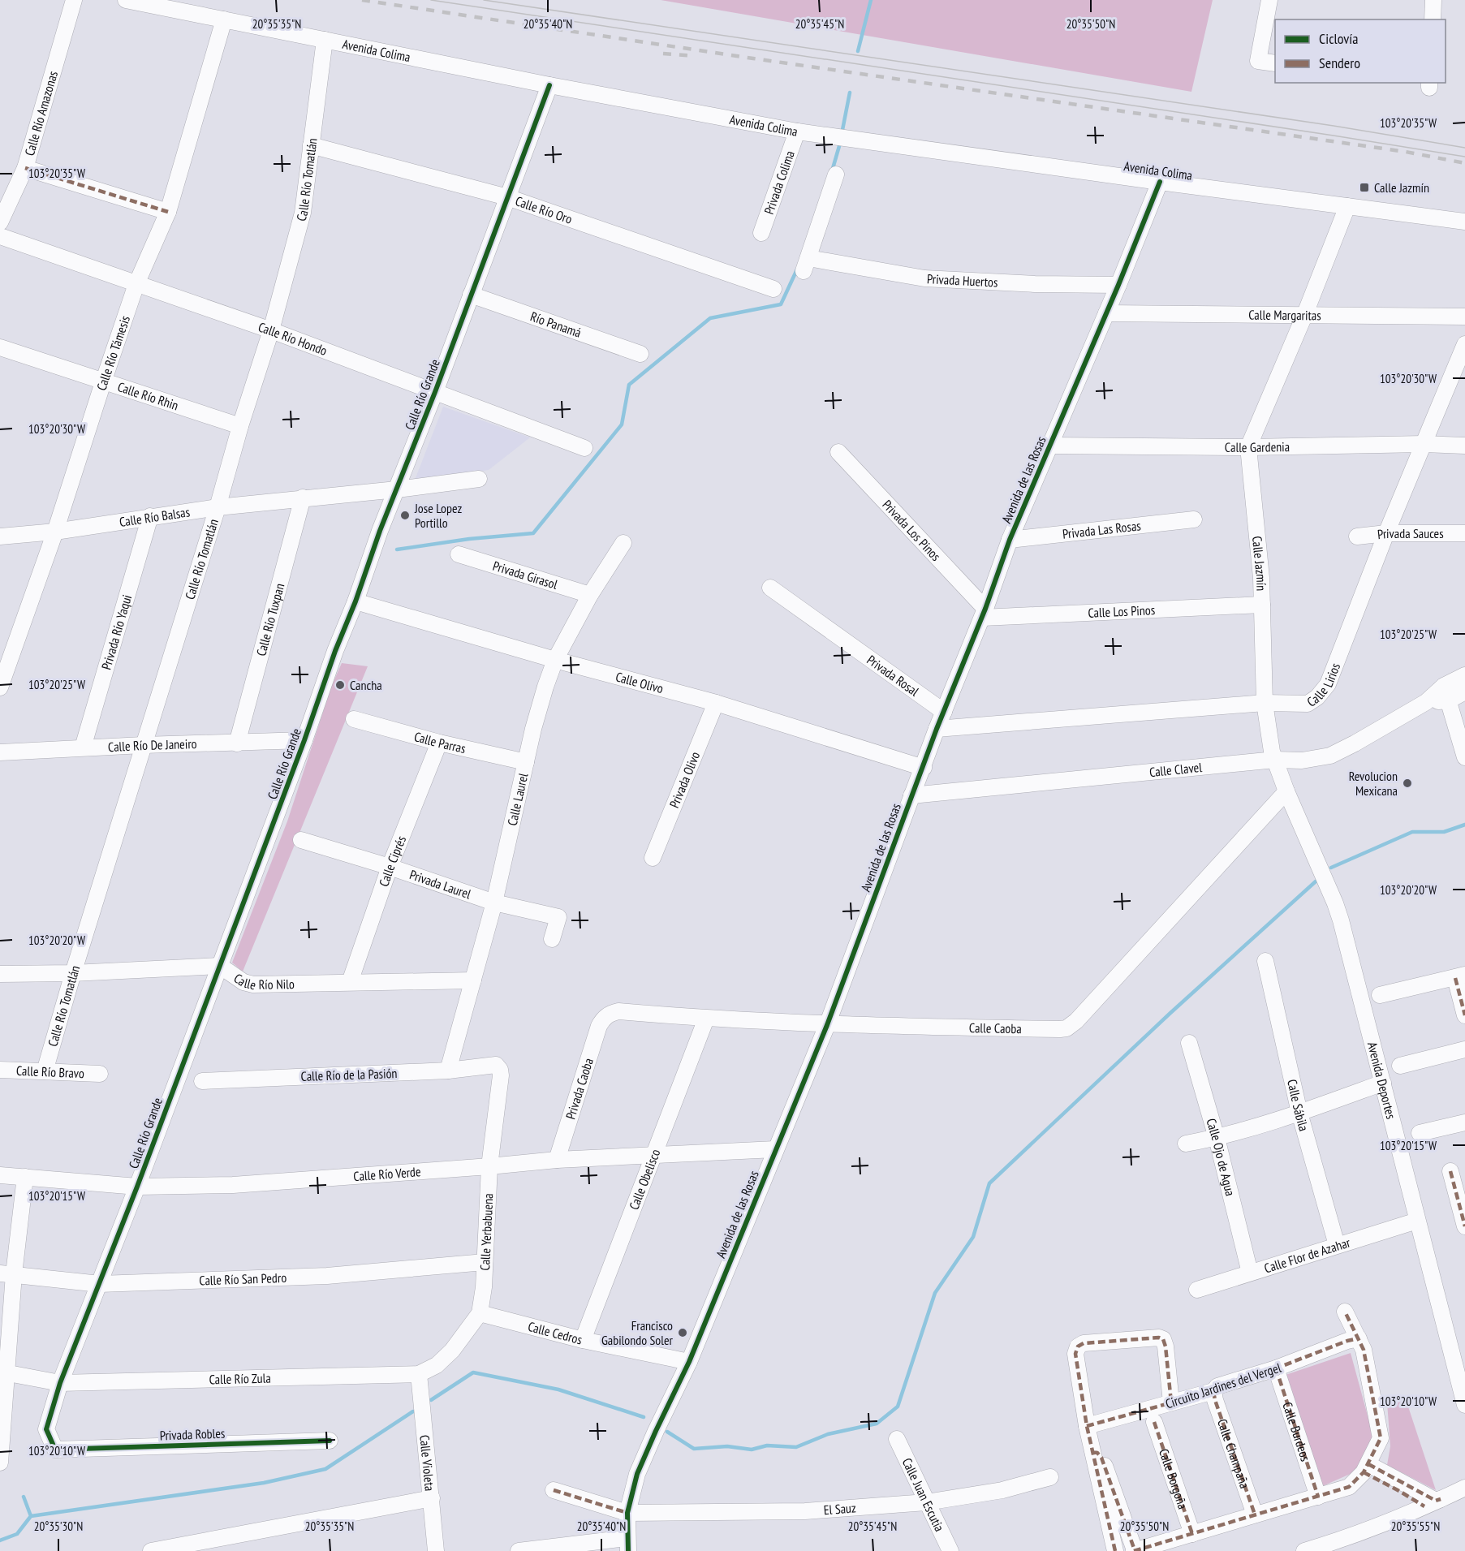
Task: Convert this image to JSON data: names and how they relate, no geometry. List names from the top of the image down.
{
  "streets": {
    "street": [
      "Avenida Colima",
      "Calle Río Amazonas",
      "Calle Río Tomatlán",
      "Privada Colima",
      "Calle Río Oro",
      "Privada Huertos",
      "Calle Margaritas",
      "Río Panamá",
      "Calle Río Hondo",
      "Calle Río Támesis",
      "Calle Río Grande",
      "Calle Río Rhin",
      "Calle Gardenia",
      "Avenida de las Rosas",
      "Calle Río Balsas",
      "Privada Las Rosas",
      "Privada Los Pinos",
      "Privada Sauces",
      "Calle Jazmín",
      "Privada Girasol",
      "Calle Los Pinos",
      "Calle Río Tuxpan",
      "Privada Río Yaqui",
      "Privada Rosal",
      "Calle Lirios",
      "Calle Olivo",
      "Calle Parras",
      "Calle Río De Janeiro",
      "Calle Clavel",
      "Privada Olivo",
      "Calle Laurel",
      "Calle Ciprés",
      "Privada Laurel",
      "Calle Río Nilo",
      "Calle Caoba",
      "Calle Río Bravo",
      "Calle Río de la Pasión",
      "Avenida Deportes",
      "Privada Caoba",
      "Calle Sábila",
      "Calle Ojo de Agua",
      "Calle Río Verde",
      "Calle Obelisco",
      "Calle Yerbabuena",
      "Calle Flor de Azahar",
      "Calle Río San Pedro",
      "Calle Cedros",
      "Calle Río Zula",
      "Circuito Jardines del Vergel",
      "Calle Burdeos",
      "Privada Robles",
      "Calle Champaña",
      "Calle Violeta",
      "Calle Borgoña",
      "Calle Juan Escutia",
      "El Sauz"
    ]
  },
  "crossings": [
    ["Avenida Colima", "Calle Río Tomatlán"],
    ["Avenida Colima", "Privada Colima"],
    ["Avenida Colima", "Calle Río Támesis"],
    ["Avenida Colima", "Calle Río Grande"],
    ["Avenida Colima", "Avenida de las Rosas"],
    ["Avenida Colima", "Calle Jazmín"],
    ["Calle Río Tomatlán", "Calle Río Oro"],
    ["Calle Río Tomatlán", "Calle Río Hondo"],
    ["Calle Río Tomatlán", "Calle Río Rhin"],
    ["Calle Río Tomatlán", "Calle Río Balsas"],
    ["Calle Río Tomatlán", "Calle Río De Janeiro"],
    ["Calle Río Tomatlán", "Calle Río Nilo"],
    ["Calle Río Tomatlán", "Calle Río Bravo"],
    ["Calle Río Oro", "Calle Río Grande"],
    ["Privada Huertos", "Avenida de las Rosas"],
    ["Calle Margaritas", "Avenida de las Rosas"],
    ["Calle Margaritas", "Calle Jazmín"],
    ["Río Panamá", "Calle Río Grande"],
    ["Calle Río Hondo", "Calle Río Támesis"],
    ["Calle Río Hondo", "Calle Río Grande"],
    ["Calle Río Támesis", "Calle Río Rhin"],
    ["Calle Río Támesis", "Calle Río Balsas"],
    ["Calle Río Grande", "Calle Río Balsas"],
    ["Calle Río Grande", "Calle Olivo"],
    ["Calle Río Grande", "Calle Río De Janeiro"],
    ["Calle Río Grande", "Calle Río Nilo"],
    ["Calle Río Grande", "Calle Río Verde"],
    ["Calle Río Grande", "Calle Río San Pedro"],
    ["Calle Río Grande", "Calle Río Zula"],
    ["Calle Río Grande", "Privada Robles"],
    ["Calle Gardenia", "Avenida de las Rosas"],
    ["Calle Gardenia", "Calle Jazmín"],
    ["Calle Gardenia", "Calle Lirios"],
    ["Avenida de las Rosas", "Privada Las Rosas"],
    ["Avenida de las Rosas", "Privada Los Pinos"],
    ["Avenida de las Rosas", "Calle Los Pinos"],
    ["Avenida de las Rosas", "Privada Rosal"],
    ["Avenida de las Rosas", "Calle Lirios"],
    ["Avenida de las Rosas", "Calle Olivo"],
    ["Avenida de las Rosas", "Calle Clavel"],
    ["Avenida de las Rosas", "Calle Caoba"],
    ["Avenida de las Rosas", "Calle Río Verde"],
    ["Avenida de las Rosas", "Calle Cedros"],
    ["Avenida de las Rosas", "El Sauz"],
    ["Calle Río Balsas", "Calle Río Tuxpan"],
    ["Calle Río Balsas", "Privada Río Yaqui"],
    ["Privada Los Pinos", "Calle Los Pinos"],
    ["Privada Sauces", "Calle Lirios"],
    ["Calle Jazmín", "Calle Los Pinos"],
    ["Calle Jazmín", "Calle Lirios"],
    ["Calle Jazmín", "Calle Clavel"],
    ["Calle Jazmín", "Calle Caoba"],
    ["Calle Jazmín", "Avenida Deportes"],
    ["Privada Girasol", "Calle Laurel"],
    ["Calle Río Tuxpan", "Calle Río De Janeiro"],
    ["Privada Río Yaqui", "Calle Río De Janeiro"],
    ["Calle Olivo", "Privada Olivo"],
    ["Calle Olivo", "Calle Laurel"],
    ["Calle Parras", "Calle Laurel"],
    ["Calle Parras", "Calle Ciprés"],
    ["Calle Laurel", "Privada Laurel"],
    ["Calle Laurel", "Calle Río Nilo"],
    ["Calle Laurel", "Calle Río de la Pasión"],
    ["Calle Ciprés", "Privada Laurel"],
    ["Calle Ciprés", "Calle Río Nilo"],
    ["Calle Caoba", "Avenida Deportes"],
    ["Calle Caoba", "Privada Caoba"],
    ["Calle Caoba", "Calle Obelisco"],
    ["Calle Río de la Pasión", "Calle Yerbabuena"],
    ["Avenida Deportes", "Calle Flor de Azahar"],
    ["Privada Caoba", "Calle Río Verde"],
    ["Calle Sábila", "Calle Flor de Azahar"],
    ["Calle Ojo de Agua", "Calle Flor de Azahar"],
    ["Calle Río Verde", "Calle Obelisco"],
    ["Calle Río Verde", "Calle Yerbabuena"],
    ["Calle Obelisco", "Calle Cedros"],
    ["Calle Yerbabuena", "Calle Río San Pedro"],
    ["Calle Yerbabuena", "Calle Cedros"],
    ["Calle Río Zula", "Calle Violeta"],
    ["Circuito Jardines del Vergel", "Calle Burdeos"],
    ["Circuito Jardines del Vergel", "Calle Champaña"],
    ["Calle Juan Escutia", "El Sauz"]
  ],
  "places": {
    "transit": ["Calle Jazmín"],
    "other": [
      "Jose Lopez Portillo",
      "Cancha",
      "Revolucion Mexicana",
      "Francisco Gabilondo Soler"
    ]
  },
  "legend": ["Ciclovía", "Sendero"],
  "coordinates": [
    "20°35'35\"N",
    "20°35'40\"N",
    "20°35'45\"N",
    "20°35'50\"N",
    "103°20'35\"W",
    "103°20'30\"W",
    "103°20'25\"W",
    "103°20'20\"W",
    "103°20'15\"W",
    "103°20'10\"W",
    "20°35'30\"N",
    "20°35'55\"N"
  ]
}
